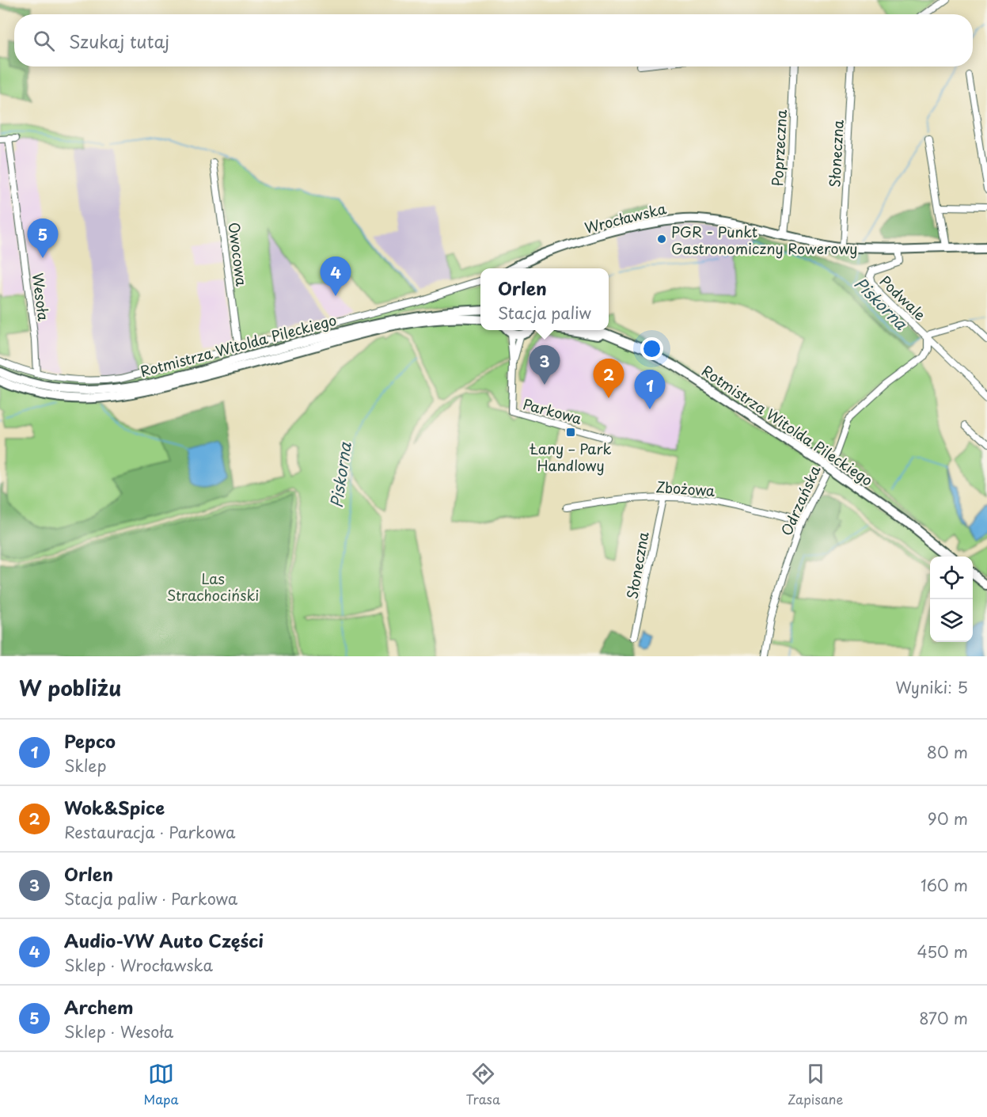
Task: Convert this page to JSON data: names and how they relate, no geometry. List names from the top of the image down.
{
  "streets": {
    "main road": ["Wrocławska", "Rotmistrza Witolda Pileckiego"],
    "street": [
      "Poprzeczna",
      "Słoneczna",
      "Owocowa",
      "Wesoła",
      "Podwale",
      "Parkowa",
      "Zbożowa",
      "Odrzańska"
    ]
  },
  "crossings": [
    ["Poprzeczna", "Wrocławska"],
    ["Słoneczna", "Wrocławska"],
    ["Słoneczna", "Zbożowa"],
    ["Wrocławska", "Podwale"],
    ["Podwale", "Odrzańska"],
    ["Zbożowa", "Odrzańska"]
  ],
  "water": ["Piskorna"],
  "parks": ["Las Strachociński"],
  "places": {
    "other": ["PGR - Punkt Gastronomiczny Rowerowy"],
    "transit": ["Łany – Park Handlowy"]
  },
  "page": {
    "search": "Szukaj tutaj",
    "pins": [
      "5",
      "4",
      "3",
      "2",
      "1"
    ],
    "popup": ["Orlen", "Stacja paliw"],
    "heading": ["W pobliżu", "Wyniki: 5"],
    "list": [
      {
        "mark": "1",
        "name": "Pepco",
        "note": "Sklep",
        "value": "80 m"
      },
      {
        "mark": "2",
        "name": "Wok&Spice",
        "note": "Restauracja · Parkowa",
        "value": "90 m"
      },
      {
        "mark": "3",
        "name": "Orlen",
        "note": "Stacja paliw · Parkowa",
        "value": "160 m"
      },
      {
        "mark": "4",
        "name": "Audio-VW Auto Części",
        "note": "Sklep · Wrocławska",
        "value": "450 m"
      },
      {
        "mark": "5",
        "name": "Archem",
        "note": "Sklep · Wesoła",
        "value": "870 m"
      }
    ],
    "nav": ["Mapa", "Trasa", "Zapisane"]
  }
}
